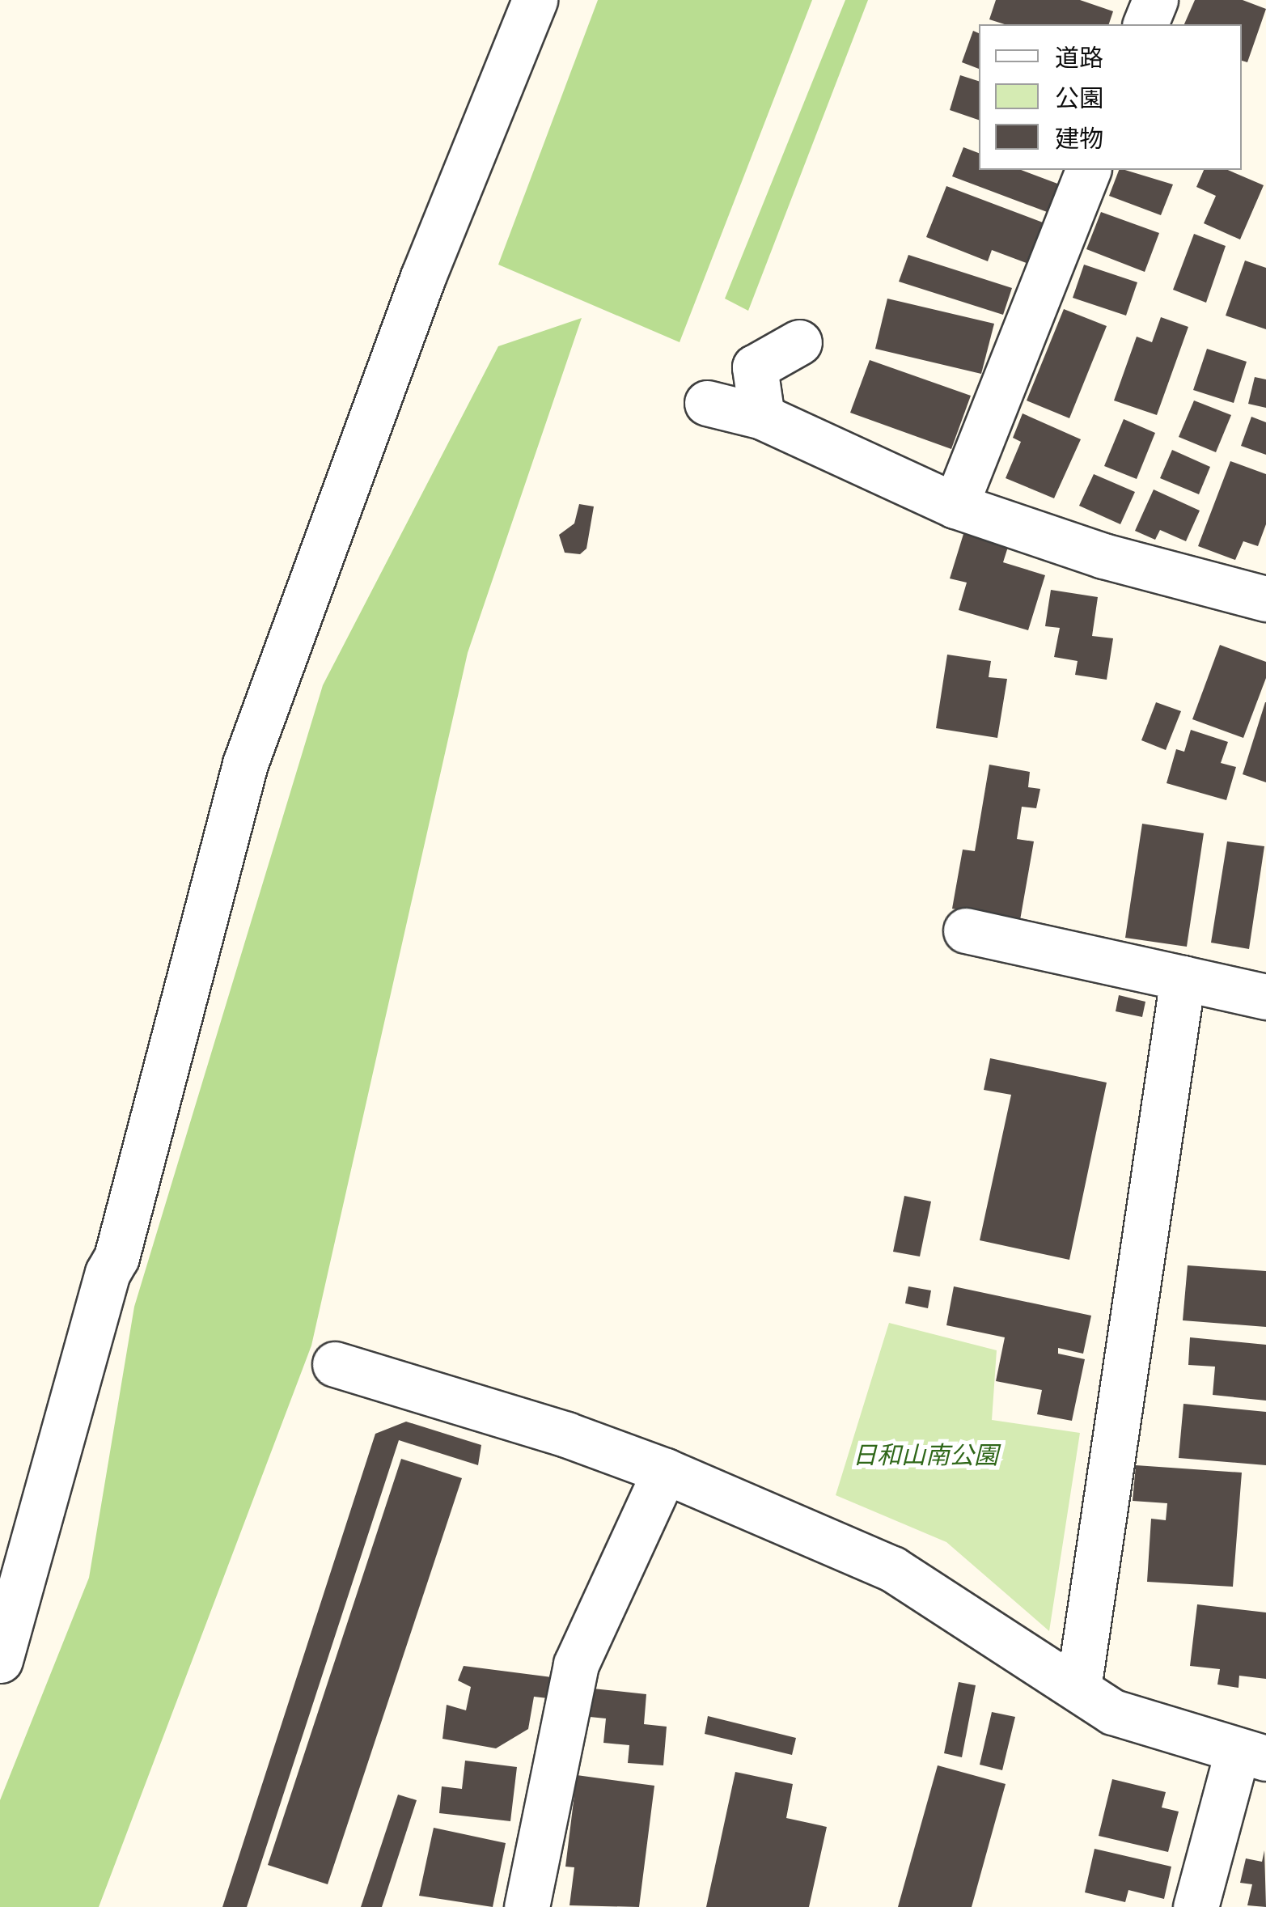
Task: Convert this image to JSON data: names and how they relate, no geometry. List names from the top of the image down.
{
  "parks": ["日和山南公園"],
  "legend": ["道路", "公園", "建物"]
}
